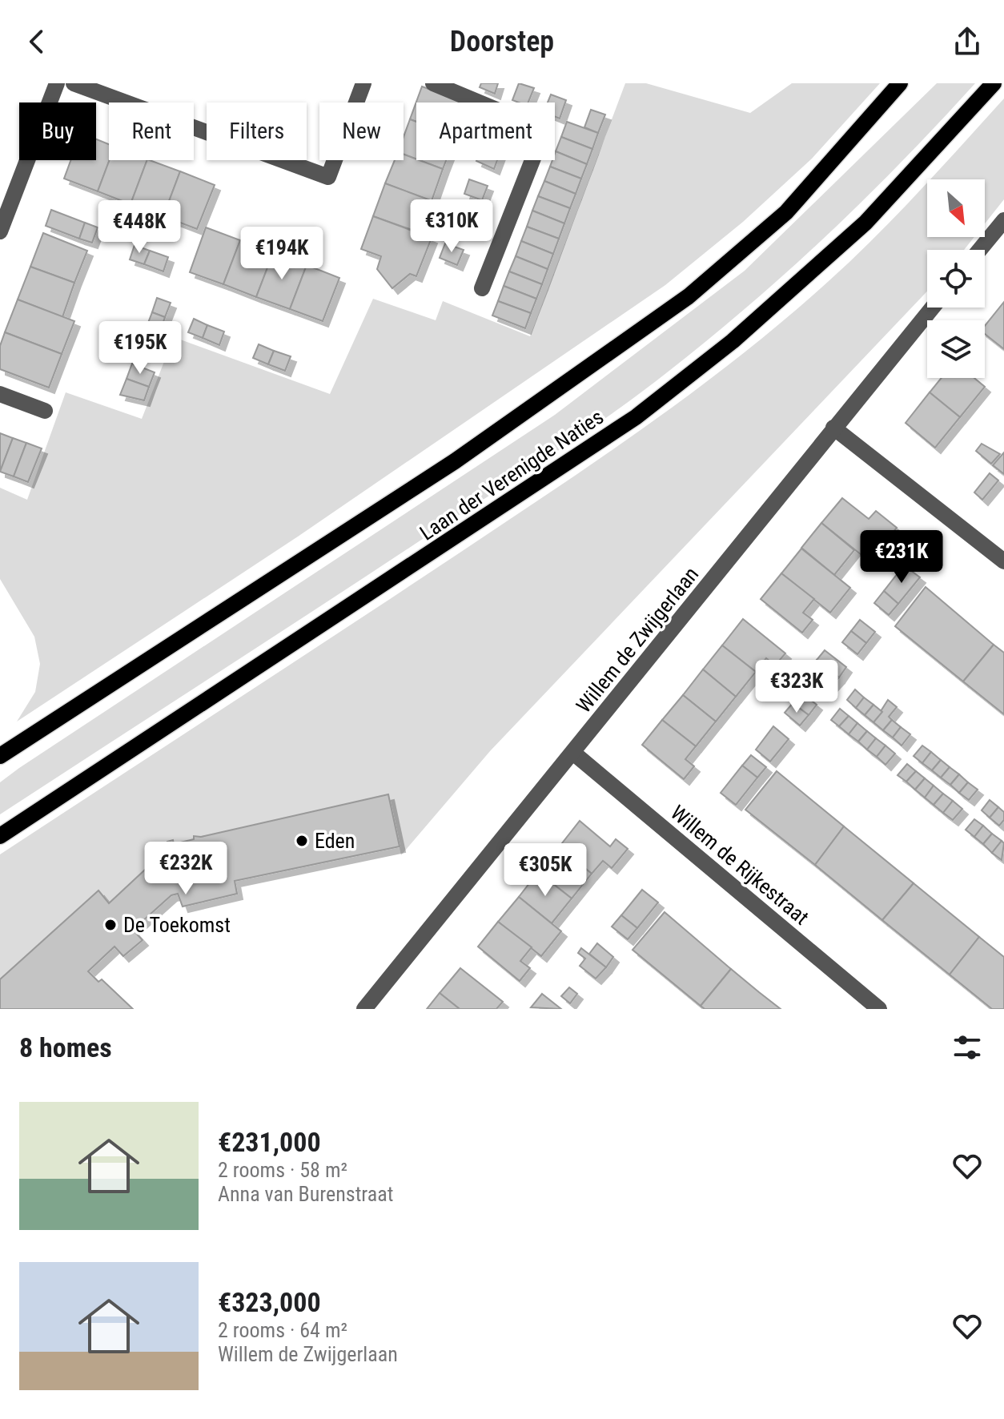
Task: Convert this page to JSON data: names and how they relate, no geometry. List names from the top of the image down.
{
  "streets": {
    "main road": ["Laan der Verenigde Naties"],
    "street": ["Willem de Zwijgerlaan", "Willem de Rijkestraat"]
  },
  "crossings": [
    ["Willem de Zwijgerlaan", "Willem de Rijkestraat"]
  ],
  "places": ["Eden", "De Toekomst"],
  "north": "bottom right",
  "page": {
    "header": "Doorstep",
    "chip": [
      "Buy",
      "Rent",
      "Filters",
      "New",
      "Apartment"
    ],
    "price": [
      "€310K",
      "€448K",
      "€194K",
      "€195K",
      "€231K",
      "€323K",
      "€232K",
      "€305K"
    ],
    "heading": "8 homes",
    "list": [
      {
        "name": "€231,000",
        "note": "2 rooms · 58 m² · Anna van Burenstraat"
      },
      {
        "name": "€323,000",
        "note": "2 rooms · 64 m² · Willem de Zwijgerlaan"
      }
    ]
  }
}
